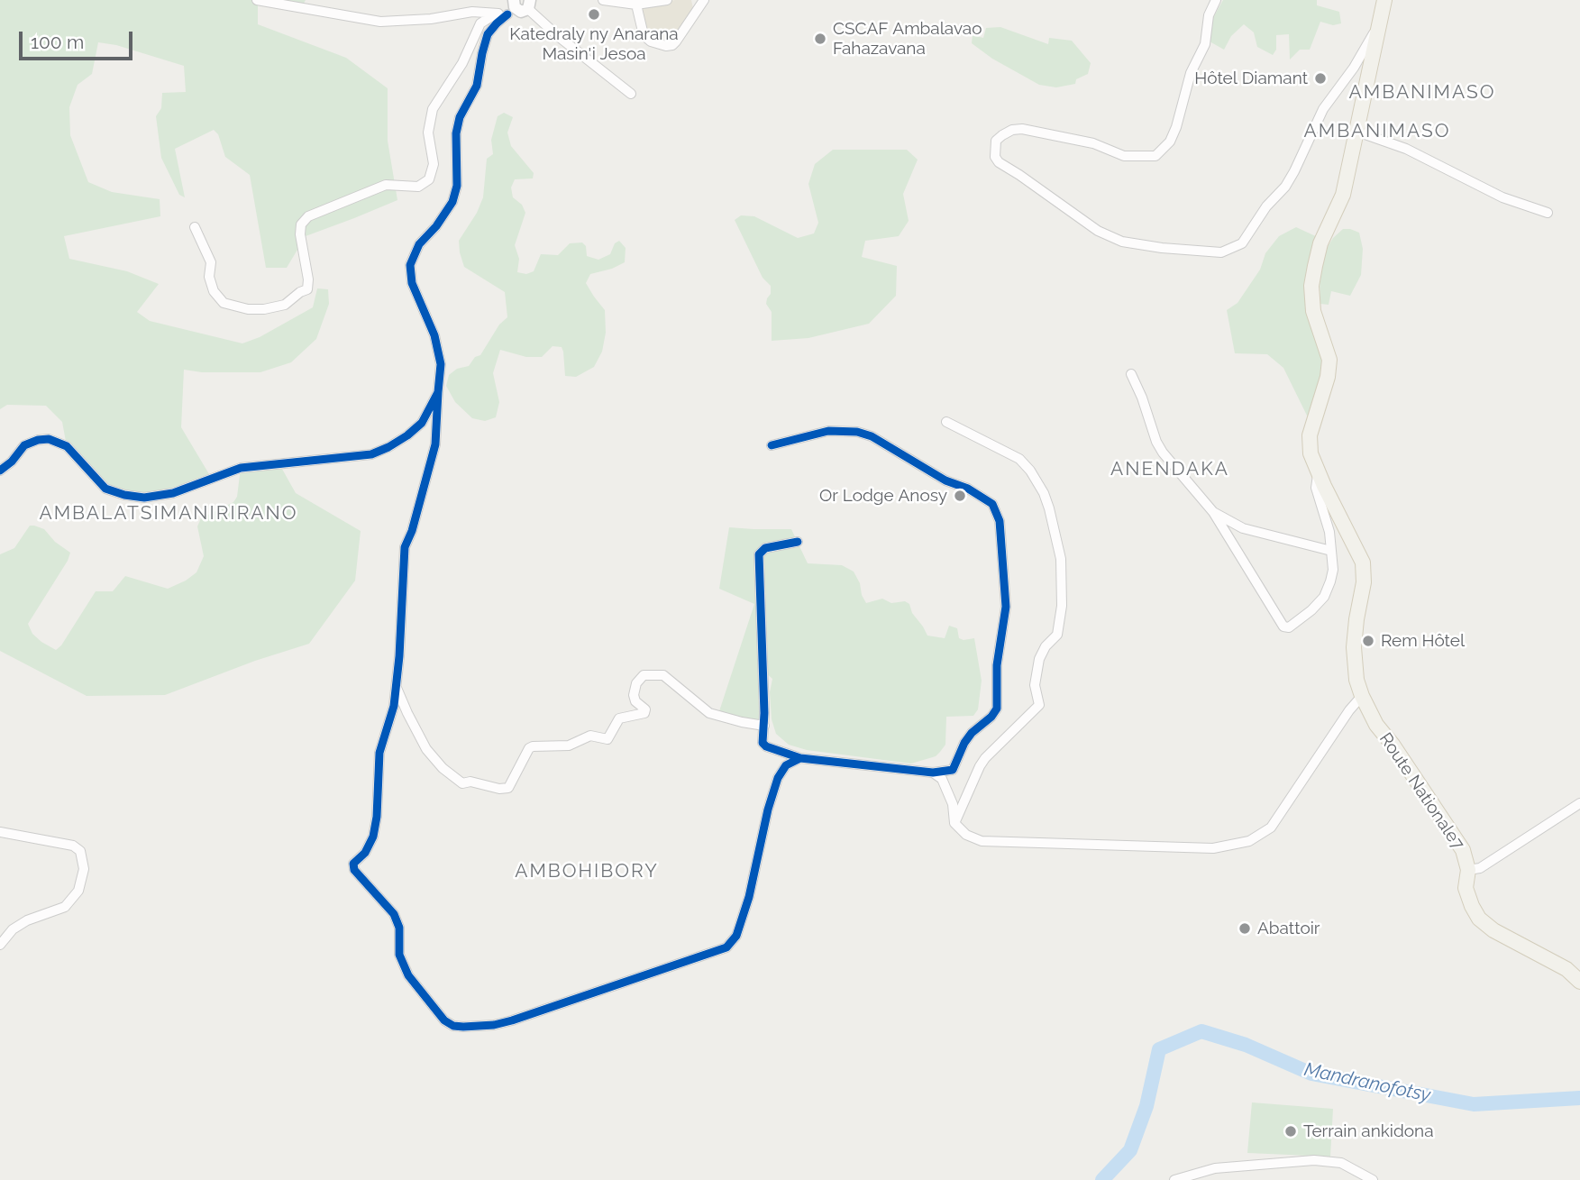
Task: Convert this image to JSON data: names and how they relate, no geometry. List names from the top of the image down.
{
  "streets": {
    "main road": ["Route Nationale7"]
  },
  "districts": [
    "AMBANIMASO",
    "AMBANIMASO",
    "ANENDAKA",
    "AMBALATSIMANIRIRANO",
    "AMBOHIBORY"
  ],
  "water": ["Mandranofotsy"],
  "places": [
    "Katedraly ny Anarana Masin'i Jesoa",
    "CSCAF Ambalavao Fahazavana",
    "Hôtel Diamant",
    "Or Lodge Anosy",
    "Rem Hôtel",
    "Abattoir",
    "Terrain ankidona"
  ],
  "scale_bar": "100 m"
}
